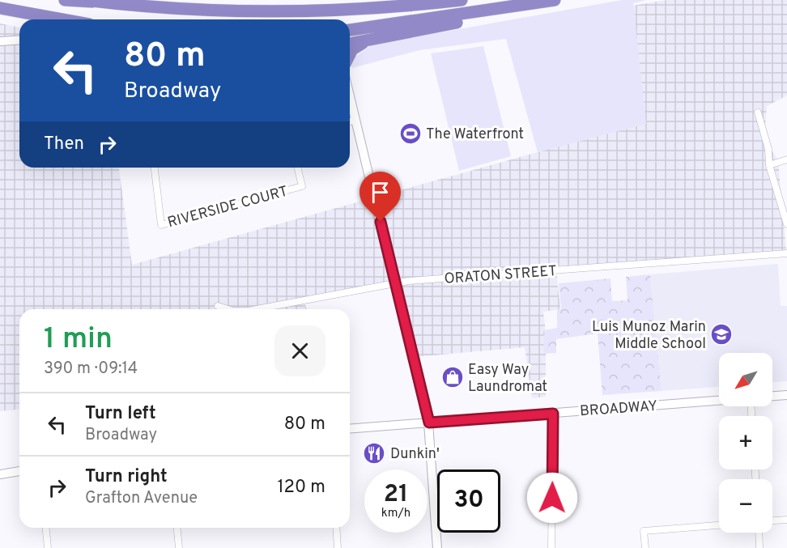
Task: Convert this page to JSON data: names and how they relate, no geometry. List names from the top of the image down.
{
  "streets": {
    "street": ["RIVERSIDE COURT", "ORATON STREET", "BROADWAY"]
  },
  "places": {
    "sports": ["The Waterfront"],
    "school or university": ["Luis Munoz Marin Middle School"],
    "shop": ["Easy Way Laundromat"],
    "restaurant": ["Dunkin'"]
  },
  "north": "bottom left",
  "page": {
    "turn": ["80 m", "Broadway"],
    "then": "Then",
    "heading": ["1 min", "390 m · 09:14"],
    "map_buttons": ["+", "−"],
    "list": [
      {
        "name": "Turn left",
        "note": "Broadway",
        "value": "80 m"
      },
      {
        "name": "Turn right",
        "note": "Grafton Avenue",
        "value": "120 m"
      }
    ],
    "speed": "21 km/h",
    "limit": "30"
  }
}
